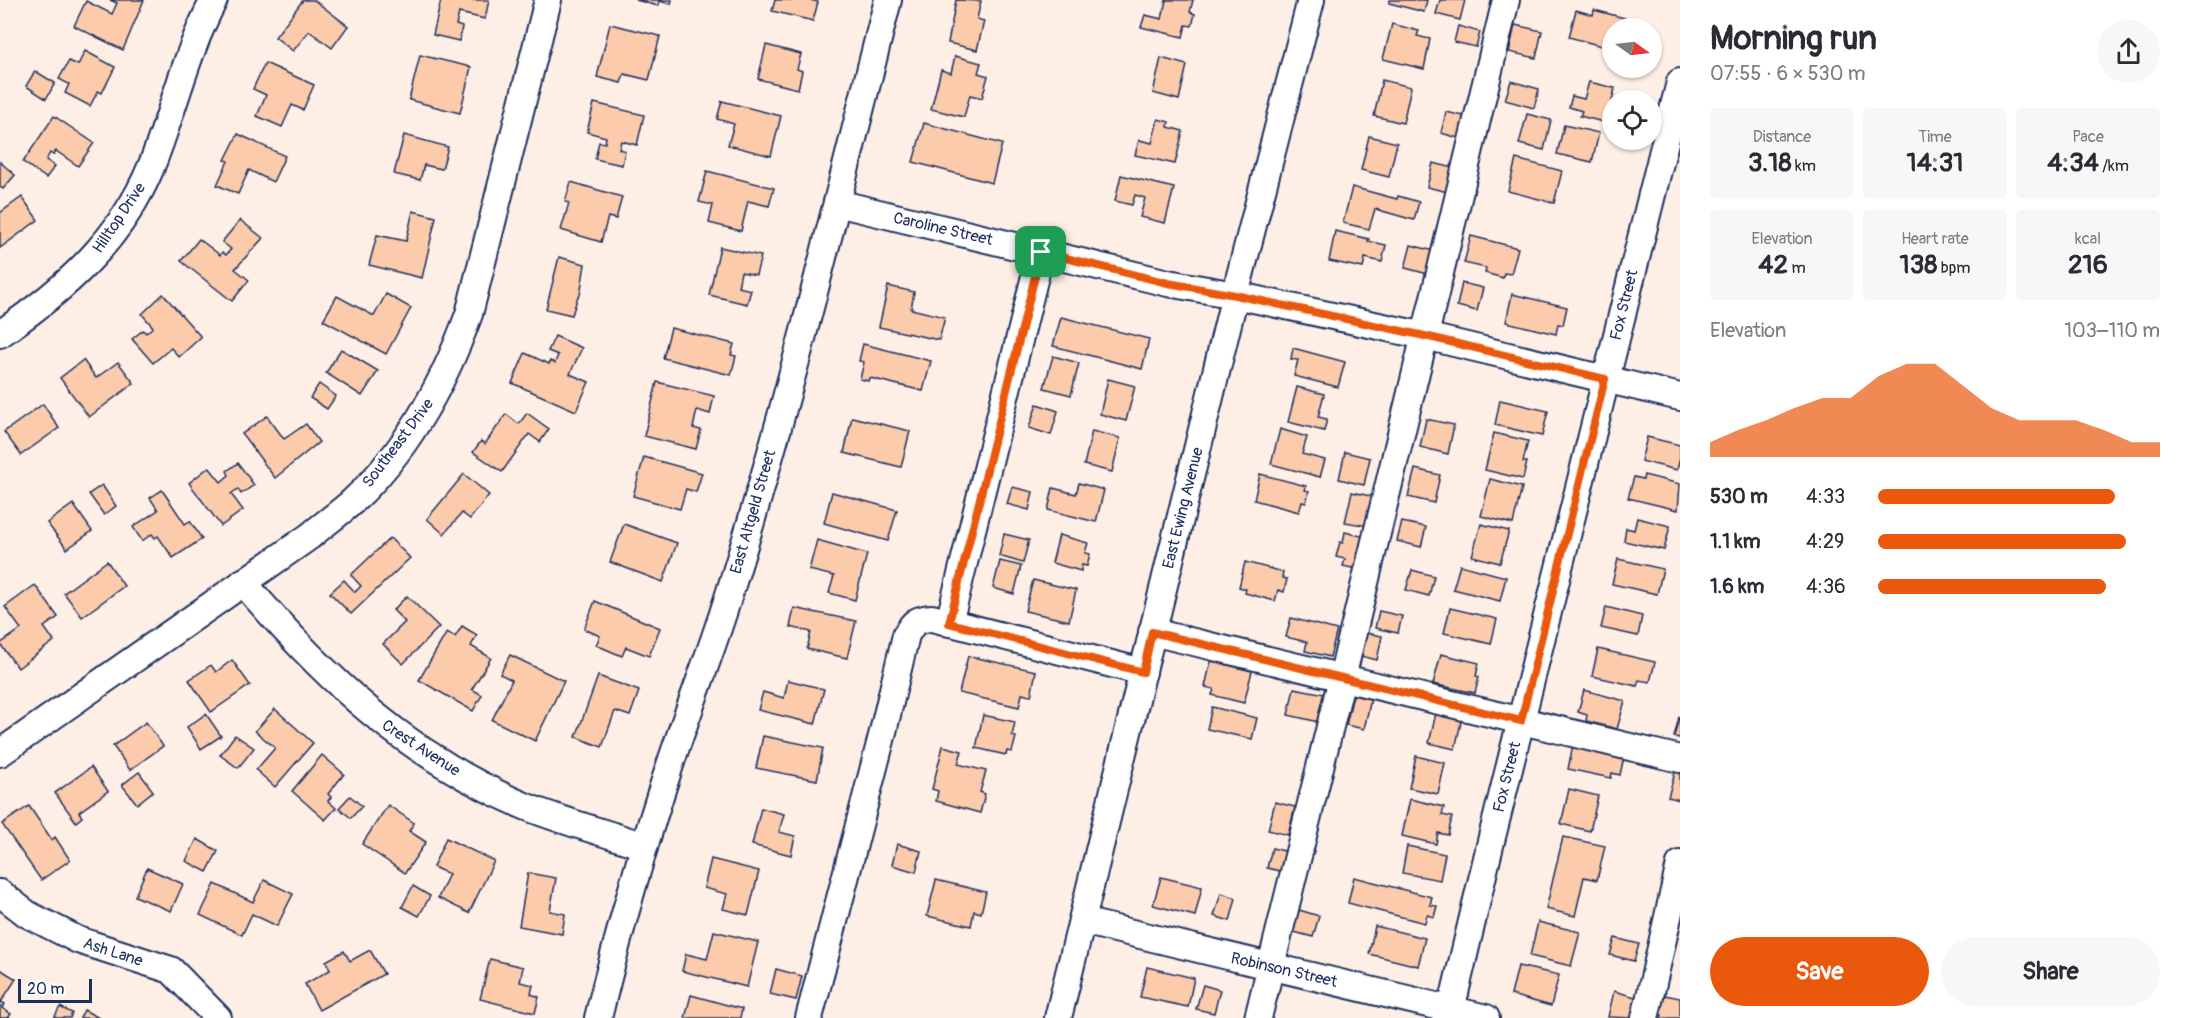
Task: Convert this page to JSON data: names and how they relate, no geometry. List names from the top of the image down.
{
  "streets": {
    "street": [
      "Hilltop Drive",
      "Caroline Street",
      "Fox Street",
      "Southeast Drive",
      "East Ewing Avenue",
      "East Altgeld Street",
      "Crest Avenue",
      "Ash Lane",
      "Robinson Street"
    ]
  },
  "crossings": [
    ["Caroline Street", "Fox Street"],
    ["Caroline Street", "East Ewing Avenue"],
    ["Caroline Street", "East Altgeld Street"],
    ["Fox Street", "Robinson Street"],
    ["Southeast Drive", "Crest Avenue"],
    ["East Ewing Avenue", "Robinson Street"],
    ["East Altgeld Street", "Crest Avenue"]
  ],
  "scale_bar": "20 m",
  "north": "right",
  "page": {
    "heading": ["Morning run", "07:55 · 6 × 530 m"],
    "stats": [
      ["Distance", "3.18 km"],
      ["Time", "14:31"],
      ["Pace", "4:34 /km"],
      ["Elevation", "42 m"],
      ["Heart rate", "138 bpm"],
      ["kcal", "216"]
    ],
    "chart": ["Elevation", "103–110 m"],
    "list": [
      {
        "name": "530 m",
        "note": "4:33"
      },
      {
        "name": "1.1 km",
        "note": "4:29"
      },
      {
        "name": "1.6 km",
        "note": "4:36"
      }
    ],
    "buttons": ["Save", "Share"],
    "scale": "20 m"
  }
}
